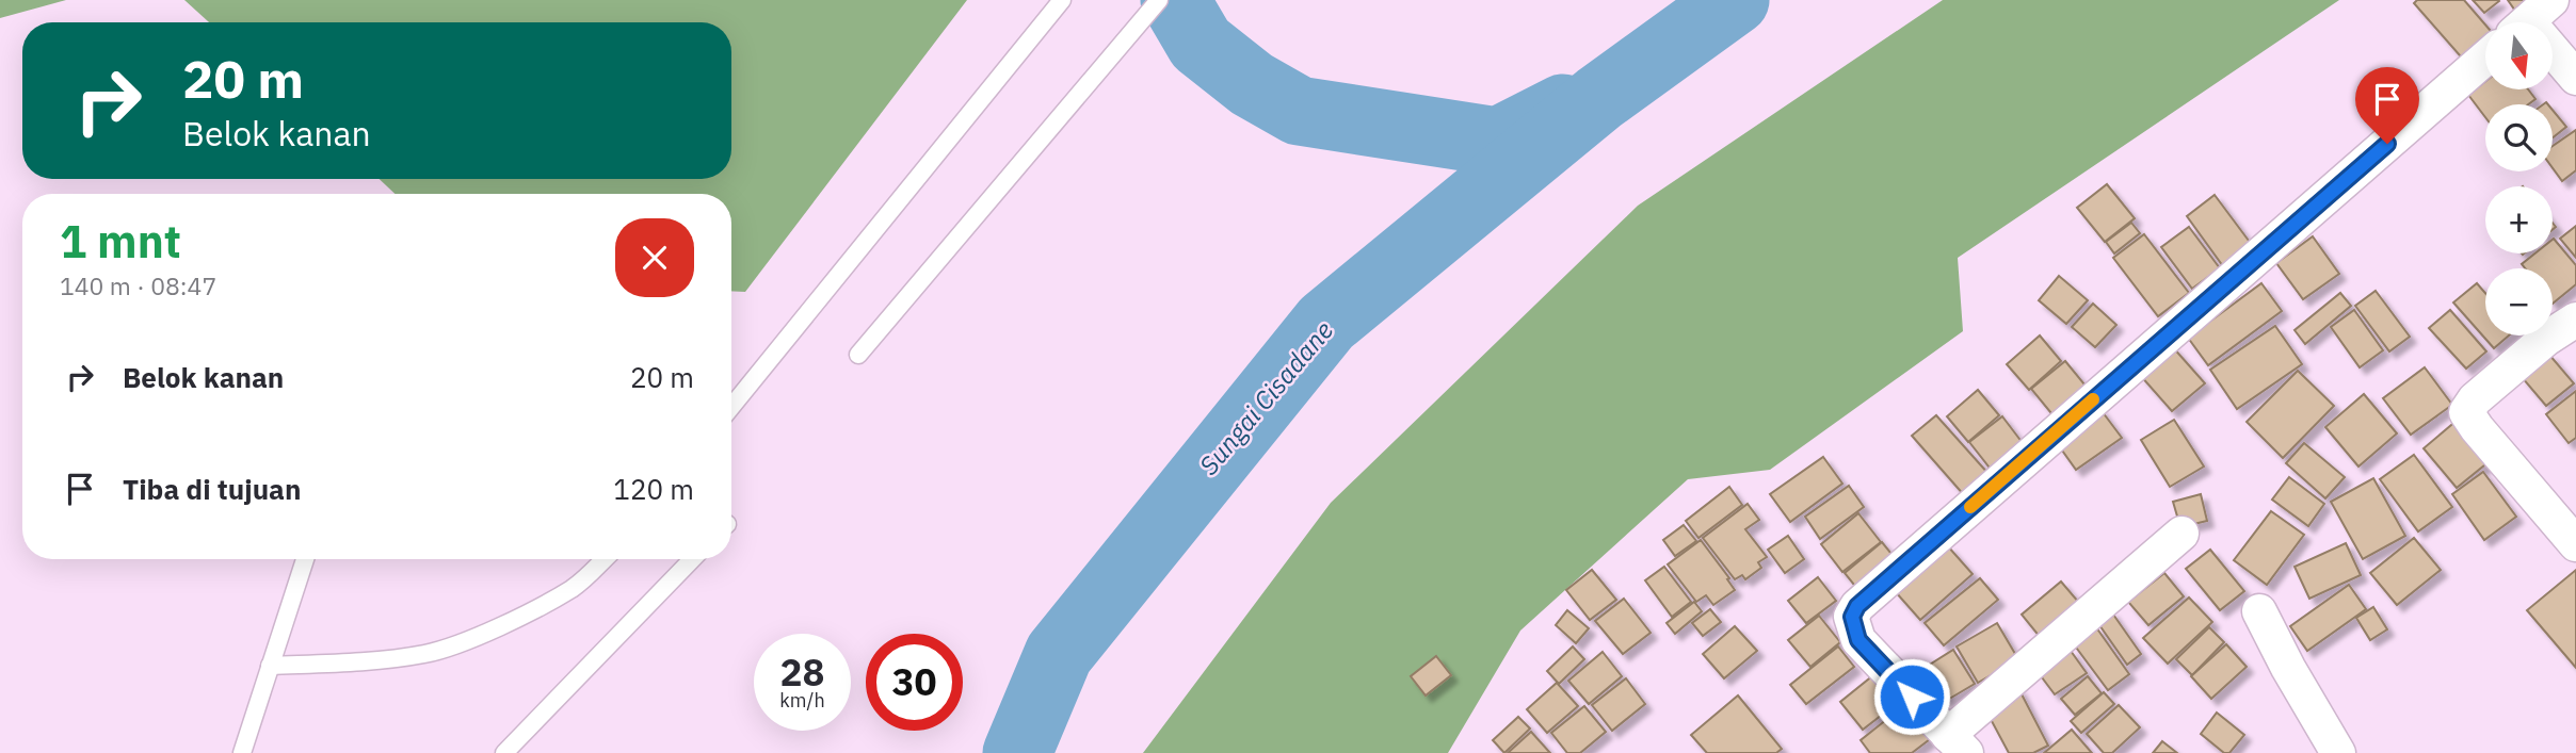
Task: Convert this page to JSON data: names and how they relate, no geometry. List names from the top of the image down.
{
  "water": ["Sungai Cisadane"],
  "north": "bottom",
  "page": {
    "map_buttons": ["+", "−"],
    "turn": ["20 m", "Belok kanan"],
    "heading": ["1 mnt", "140 m · 08:47"],
    "list": [
      {
        "name": "Belok kanan",
        "value": "20 m"
      },
      {
        "name": "Tiba di tujuan",
        "value": "120 m"
      }
    ],
    "speed": "28 km/h",
    "limit": "30"
  }
}
